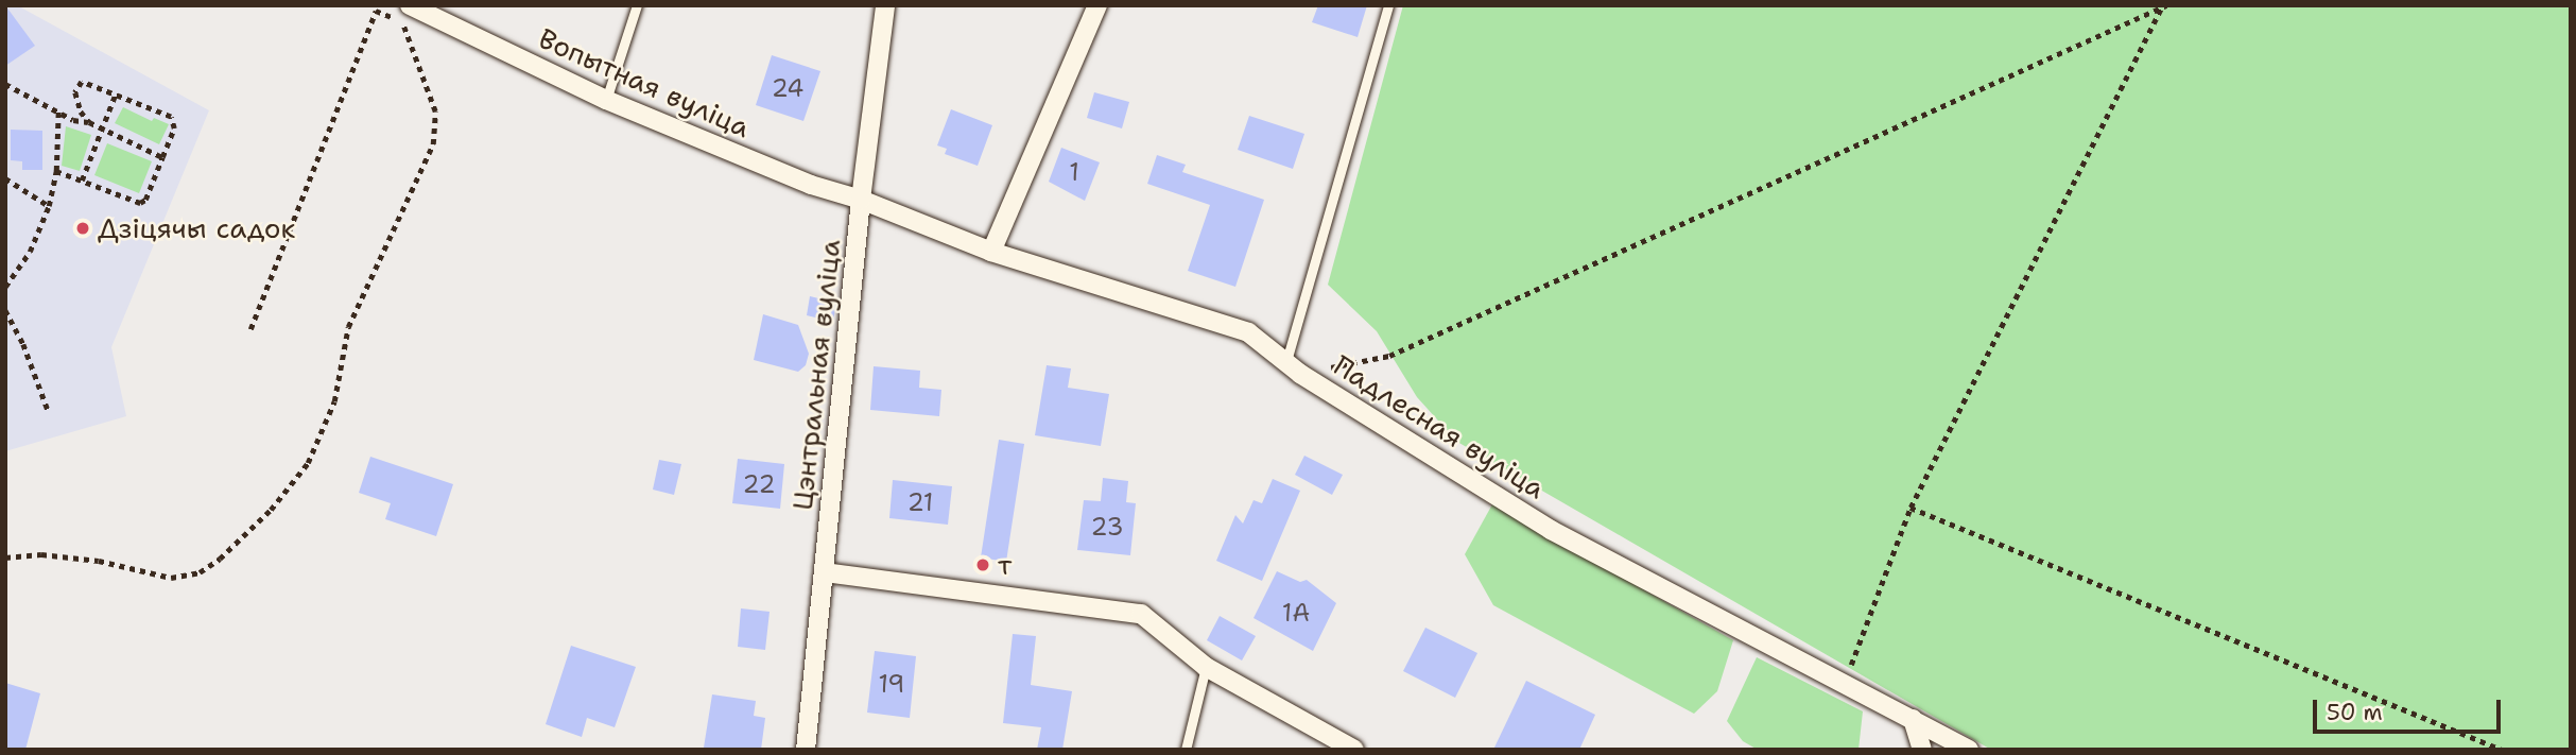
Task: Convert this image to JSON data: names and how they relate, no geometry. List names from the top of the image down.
{
  "streets": {
    "street": ["Вопытная вуліца", "Цэнтральная вуліца", "Падлесная вуліца"]
  },
  "crossings": [
    ["Вопытная вуліца", "Цэнтральная вуліца"],
    ["Вопытная вуліца", "Падлесная вуліца"],
    ["Цэнтральная вуліца", "Падлесная вуліца"]
  ],
  "places": ["Дзіцячы садок", "т"],
  "house_numbers": [
    "24",
    "1",
    "22",
    "21",
    "23",
    "1А",
    "19"
  ],
  "scale_bar": "50 m"
}
